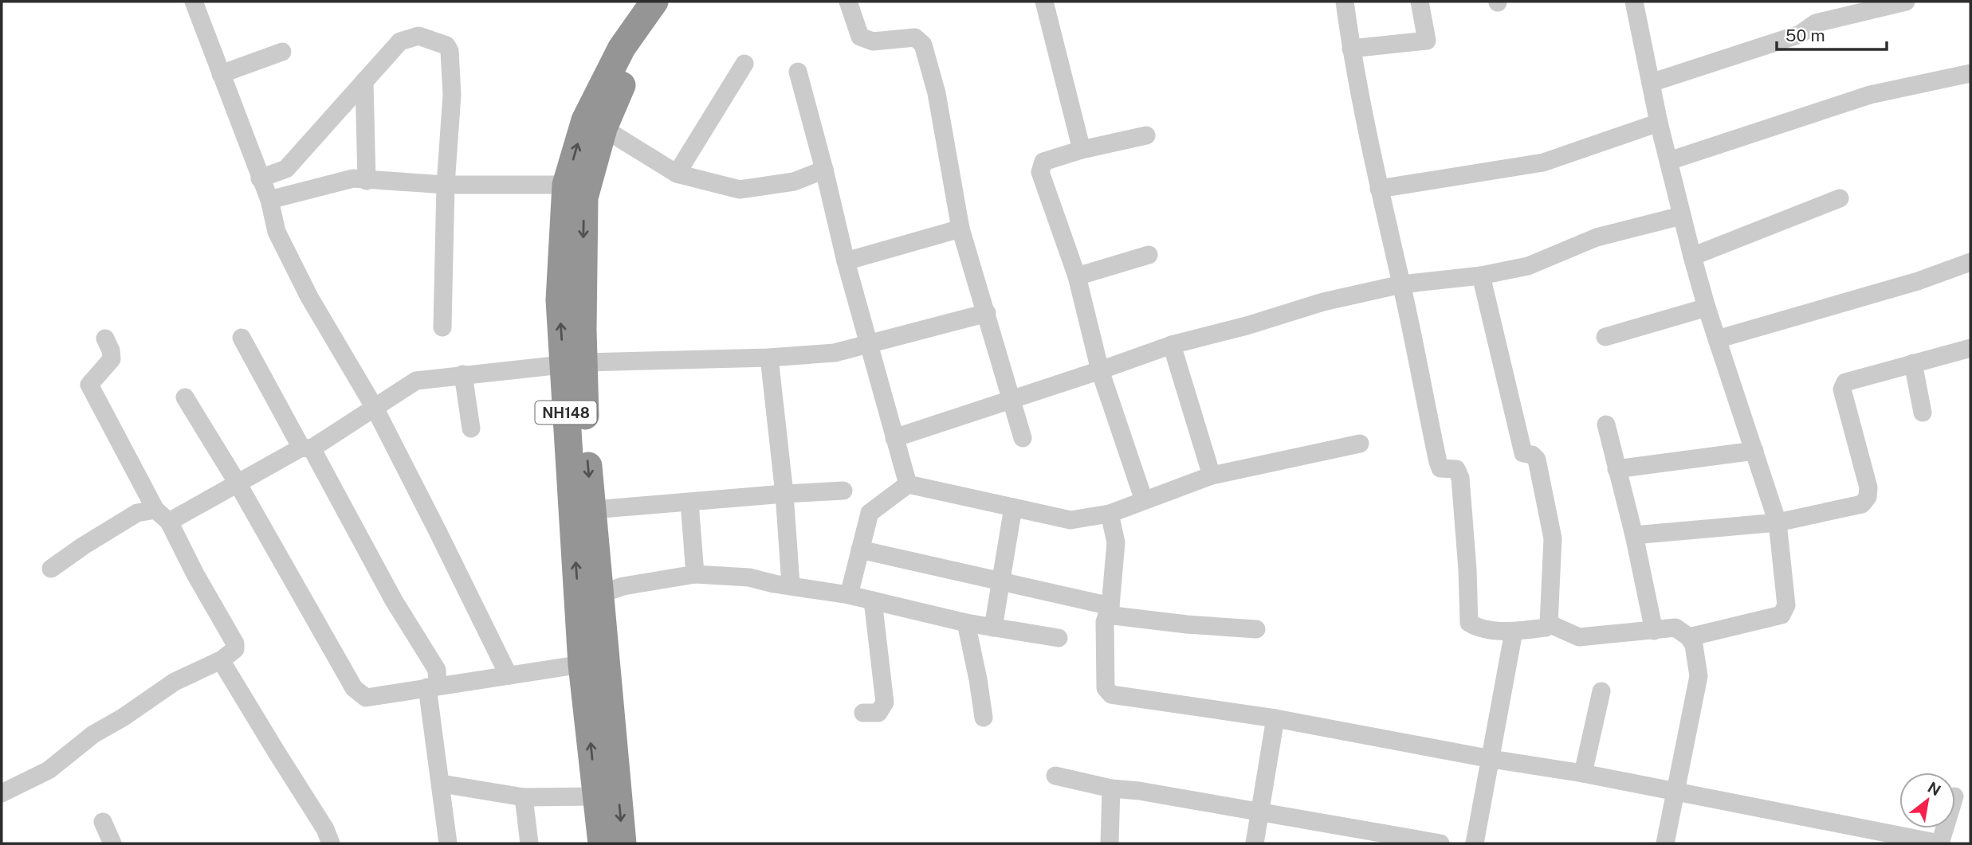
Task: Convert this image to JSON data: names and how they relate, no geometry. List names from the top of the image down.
{
  "streets": {
    "highway": ["NH148"]
  },
  "scale_bar": "50 m",
  "north": "top right"
}
